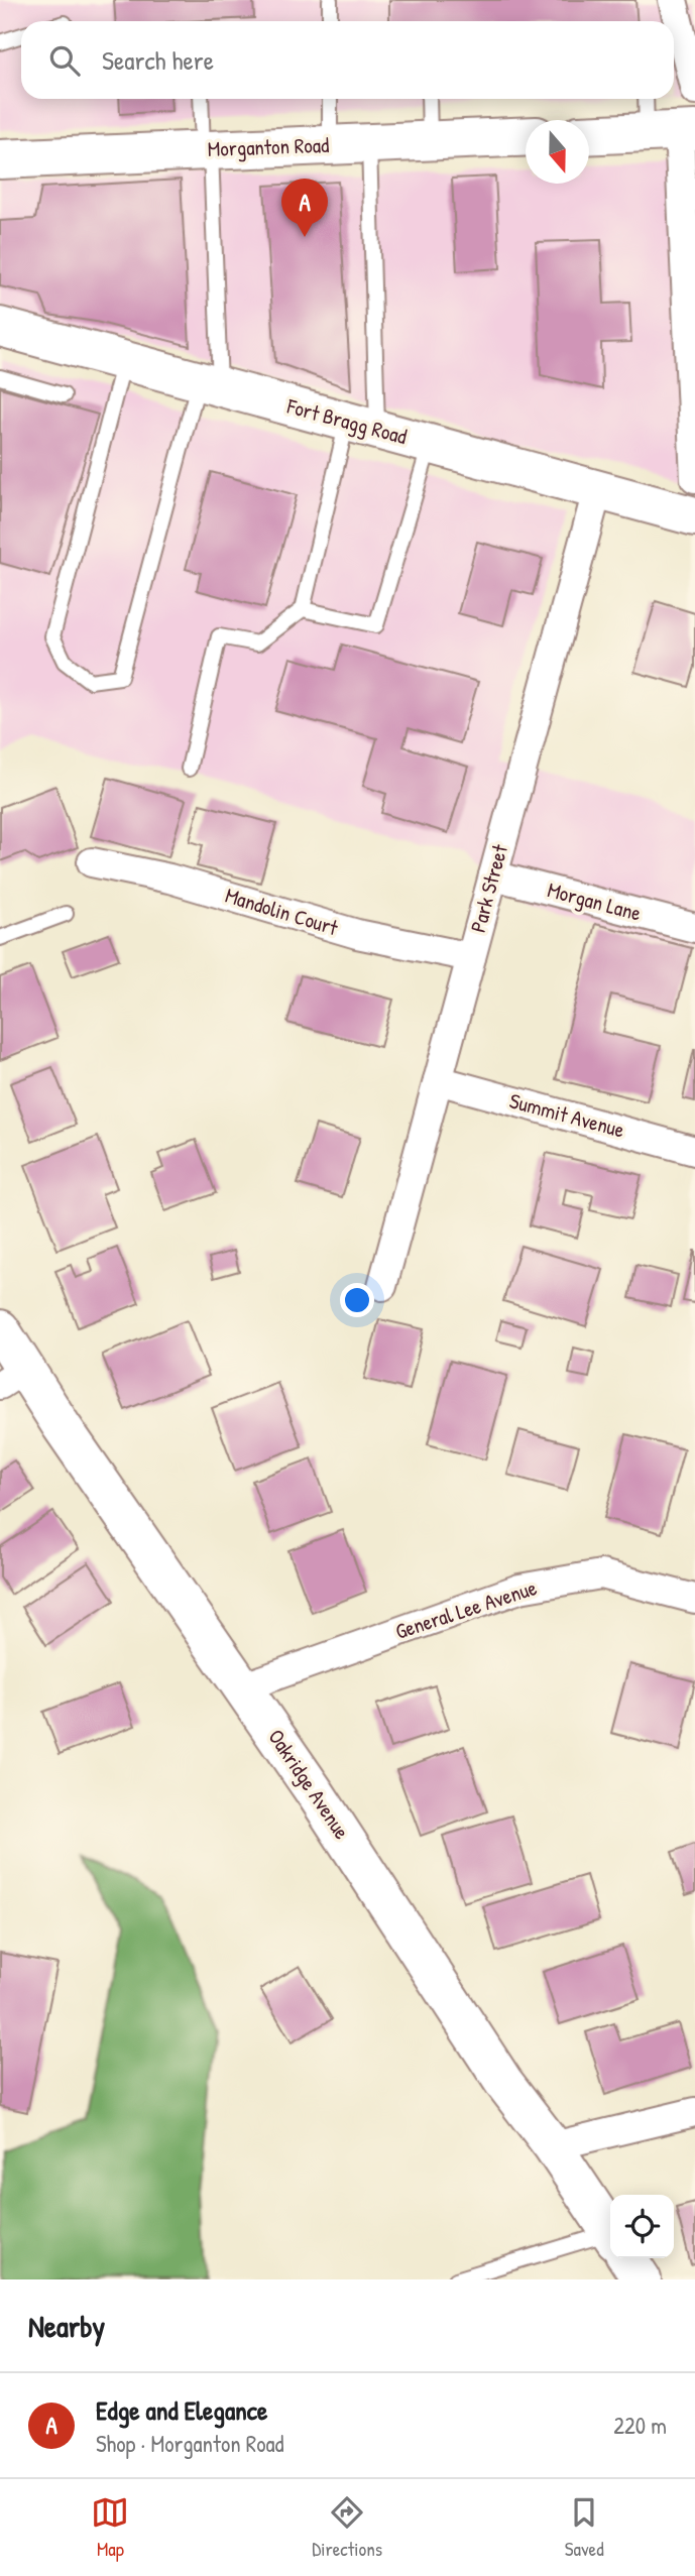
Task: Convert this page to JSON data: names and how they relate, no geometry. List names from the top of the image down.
{
  "streets": {
    "main road": ["Morganton Road", "Fort Bragg Road", "Oakridge Avenue"],
    "street": [
      "Park Street",
      "Morgan Lane",
      "Mandolin Court",
      "Summit Avenue",
      "General Lee Avenue"
    ]
  },
  "crossings": [
    ["Fort Bragg Road", "Park Street"],
    ["Park Street", "Morgan Lane"],
    ["Park Street", "Mandolin Court"],
    ["Park Street", "Summit Avenue"],
    ["General Lee Avenue", "Oakridge Avenue"]
  ],
  "north": "bottom",
  "page": {
    "search": "Search here",
    "pins": "A",
    "heading": "Nearby",
    "list": [
      {
        "mark": "A",
        "name": "Edge and Elegance",
        "note": "Shop · Morganton Road",
        "value": "220 m"
      }
    ],
    "nav": ["Map", "Directions", "Saved"]
  }
}
